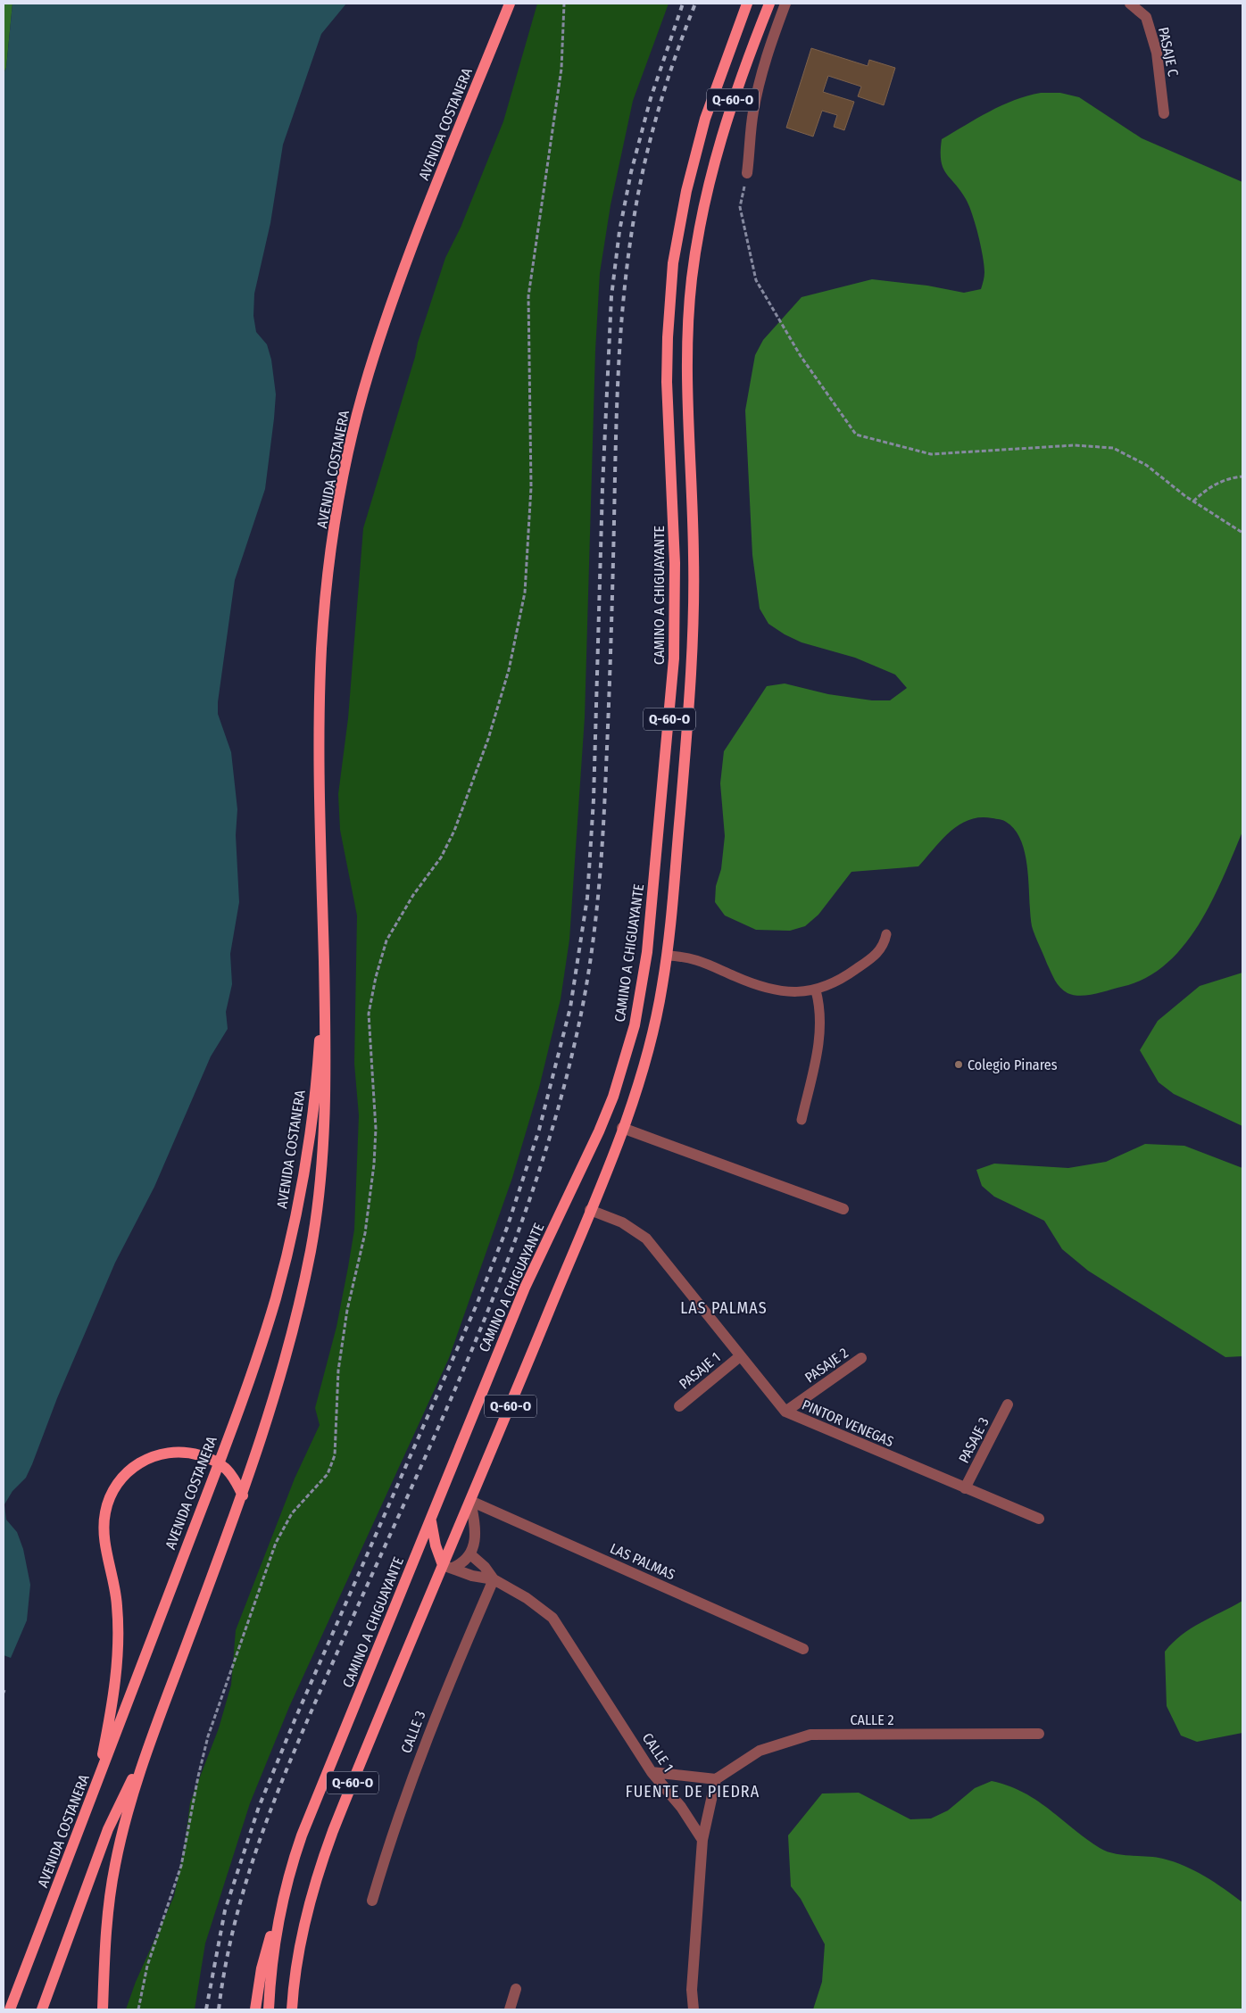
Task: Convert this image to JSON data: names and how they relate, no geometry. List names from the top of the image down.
{
  "streets": {
    "main road": ["Q-60-O", "AVENIDA COSTANERA", "CAMINO A CHIGUAYANTE"],
    "street": [
      "PASAJE C",
      "PASAJE 2",
      "PASAJE 1",
      "PINTOR VENEGAS",
      "PASAJE 3",
      "LAS PALMAS",
      "CALLE 2",
      "CALLE 3",
      "CALLE 1"
    ]
  },
  "crossings": [
    ["Q-60-O", "PINTOR VENEGAS"],
    ["Q-60-O", "LAS PALMAS"],
    ["Q-60-O", "CALLE 1"],
    ["PASAJE 2", "PINTOR VENEGAS"],
    ["PASAJE 1", "PINTOR VENEGAS"],
    ["PINTOR VENEGAS", "PASAJE 3"],
    ["CALLE 3", "CALLE 1"]
  ],
  "districts": ["LAS PALMAS", "FUENTE DE PIEDRA"],
  "places": ["Colegio Pinares"]
}
